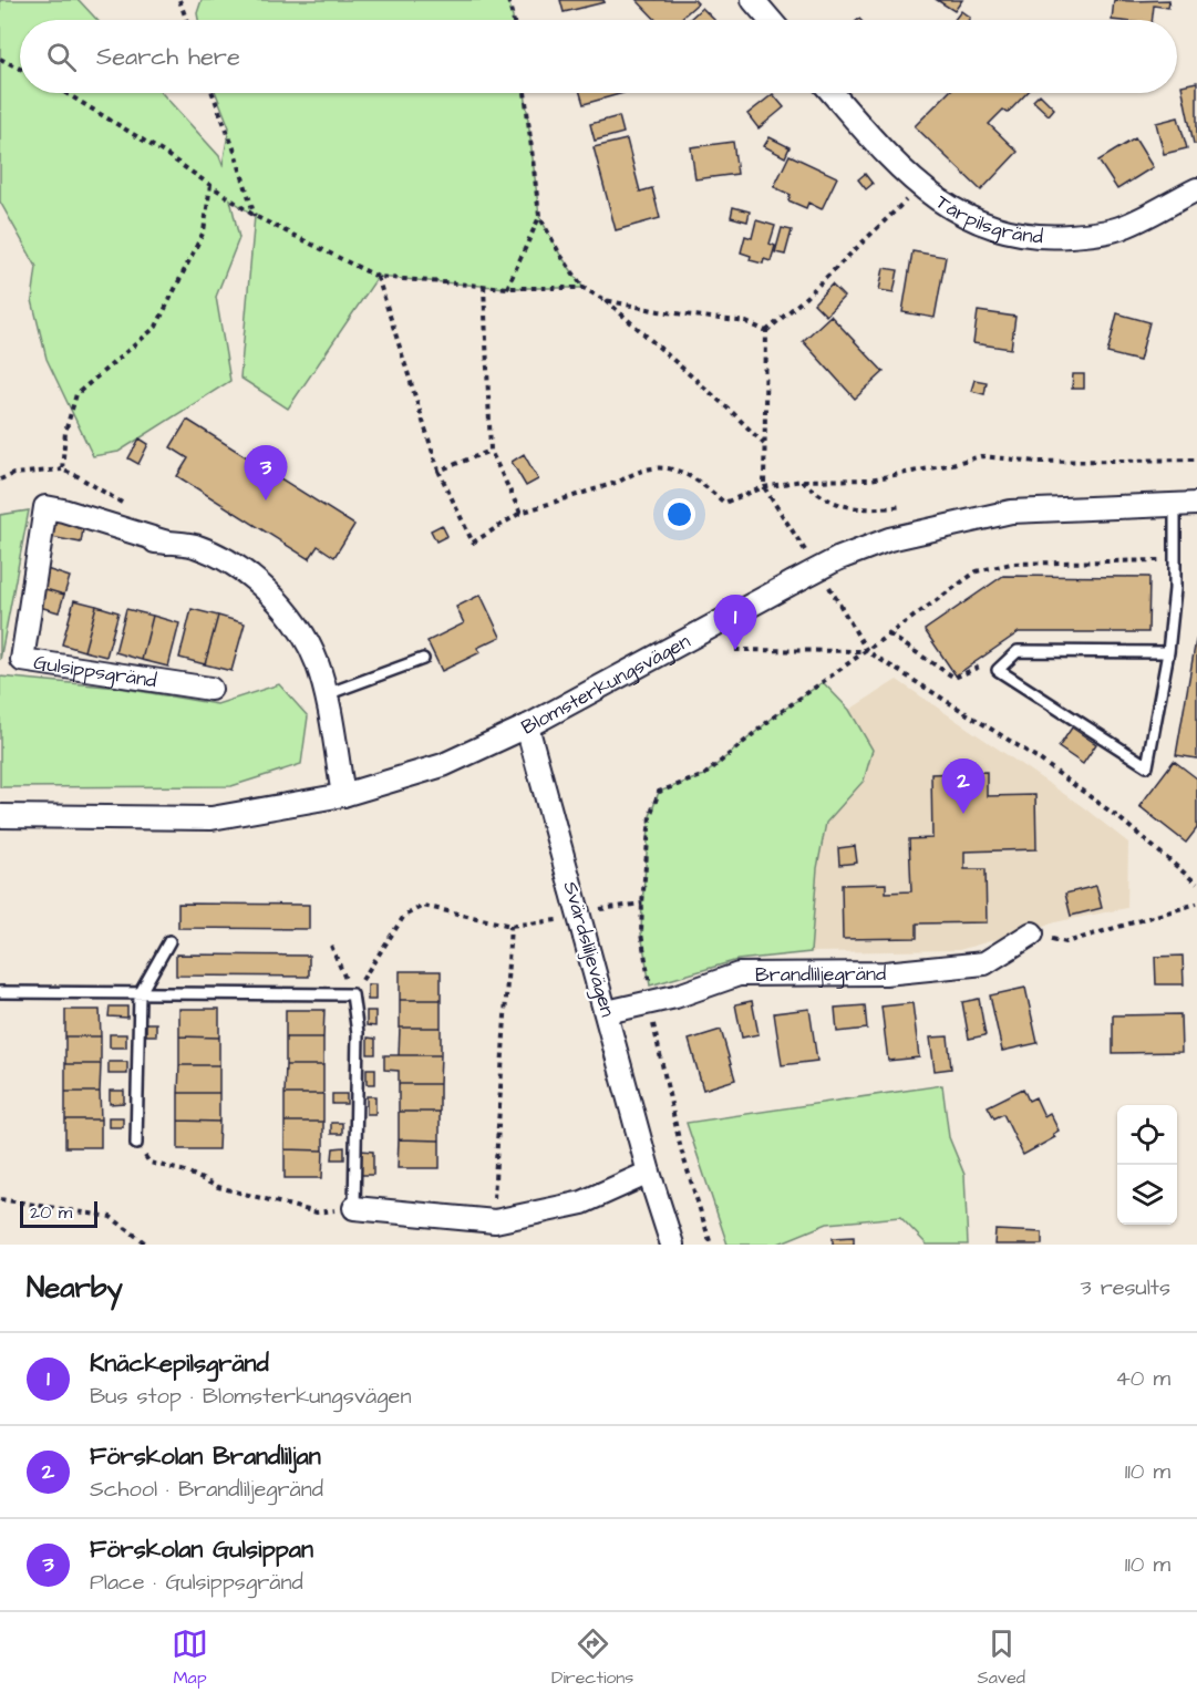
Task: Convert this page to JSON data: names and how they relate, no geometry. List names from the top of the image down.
{
  "streets": {
    "street": [
      "Tårpilsgränd",
      "Gulsippsgränd",
      "Blomsterkungsvägen",
      "Svärdsliljevägen",
      "Brandliljegränd"
    ]
  },
  "crossings": [
    ["Gulsippsgränd", "Blomsterkungsvägen"],
    ["Blomsterkungsvägen", "Svärdsliljevägen"],
    ["Svärdsliljevägen", "Brandliljegränd"]
  ],
  "scale_bar": "20 m",
  "page": {
    "search": "Search here",
    "pins": ["3", "1", "2"],
    "scale": "20 m",
    "heading": ["Nearby", "3 results"],
    "list": [
      {
        "mark": "1",
        "name": "Knäckepilsgränd",
        "note": "Bus stop · Blomsterkungsvägen",
        "value": "40 m"
      },
      {
        "mark": "2",
        "name": "Förskolan Brandliljan",
        "note": "School · Brandliljegränd",
        "value": "110 m"
      },
      {
        "mark": "3",
        "name": "Förskolan Gulsippan",
        "note": "Place · Gulsippsgränd",
        "value": "110 m"
      }
    ],
    "nav": ["Map", "Directions", "Saved"]
  }
}
